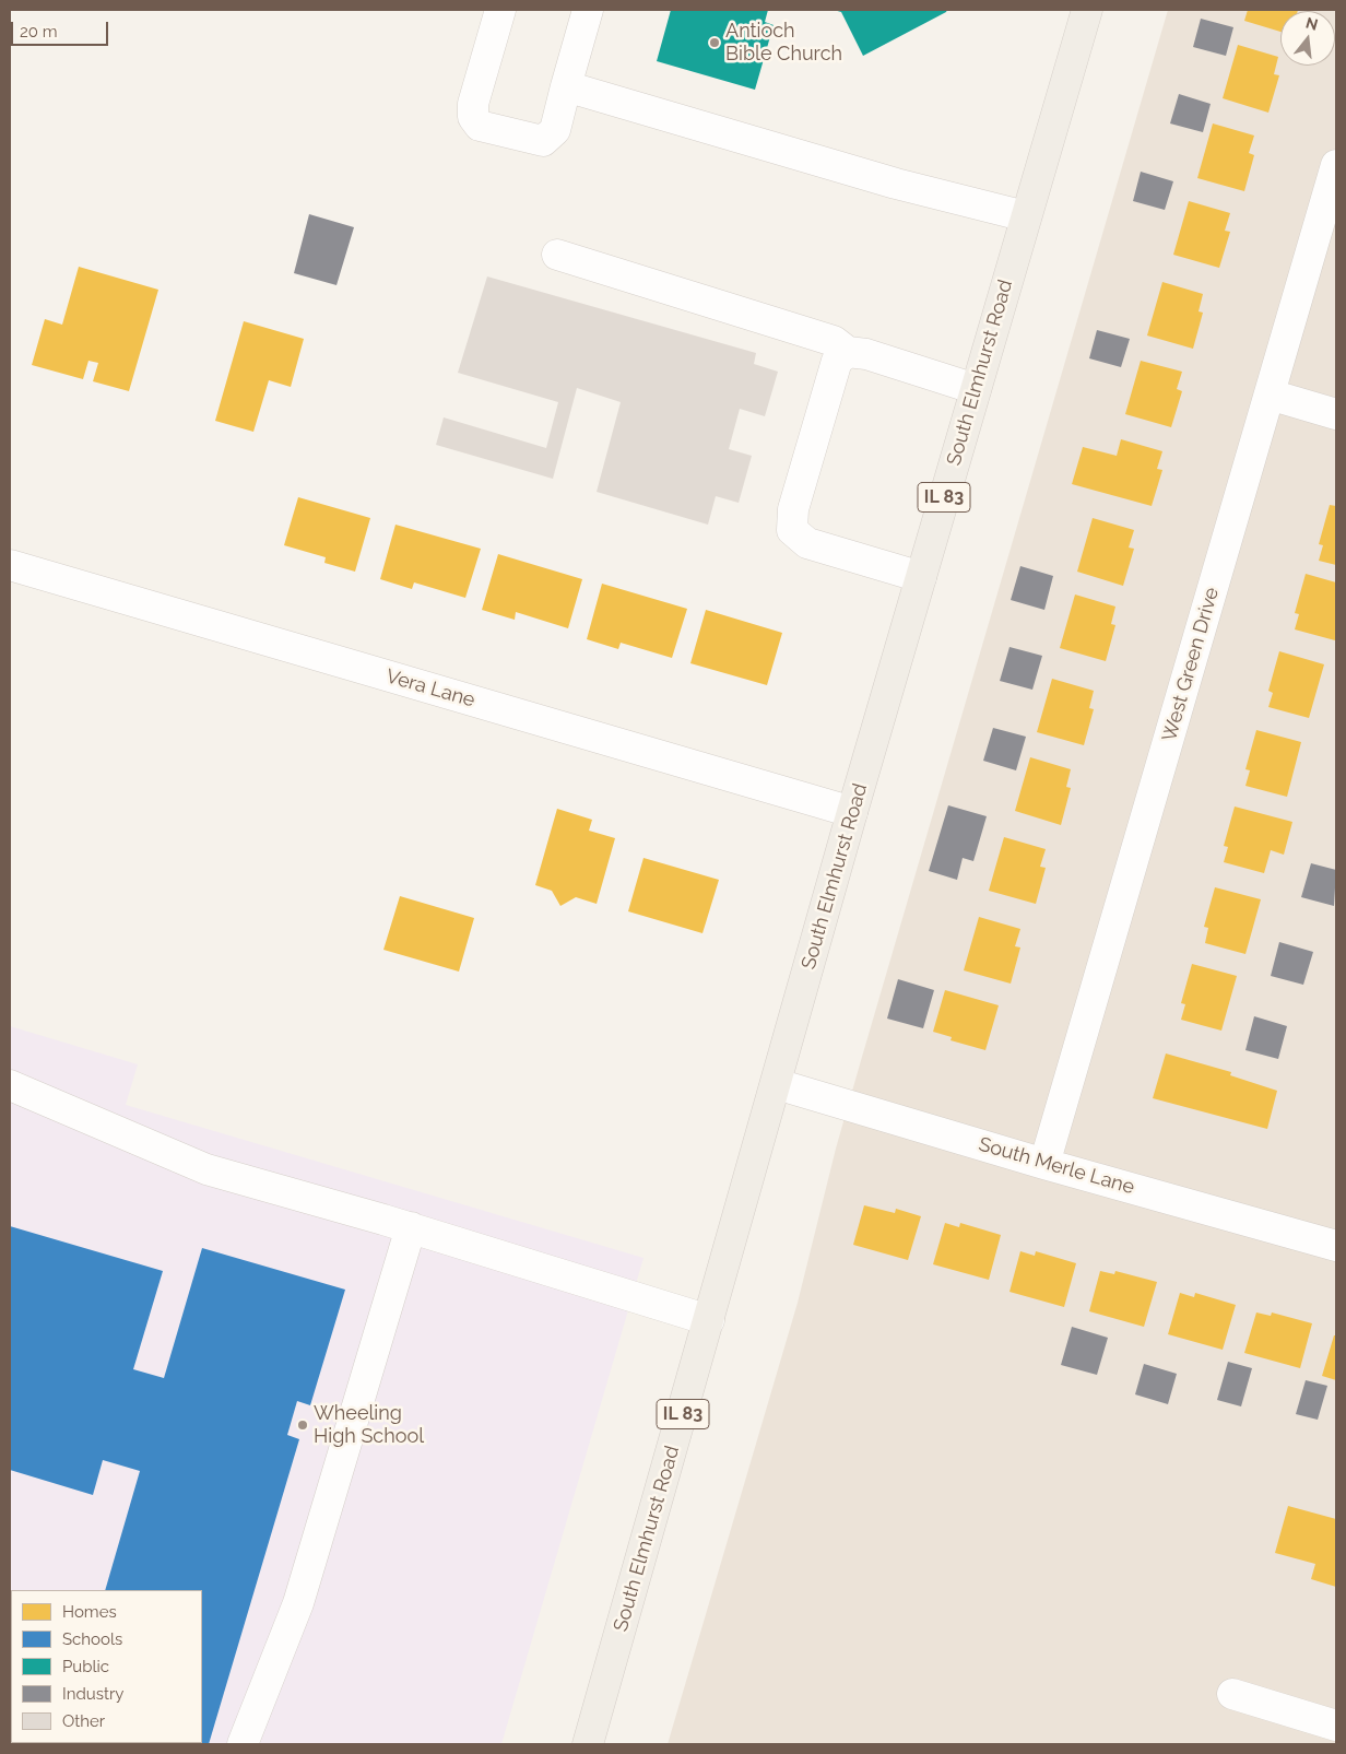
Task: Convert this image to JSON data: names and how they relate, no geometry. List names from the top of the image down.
{
  "streets": {
    "main road": ["South Elmhurst Road", "IL 83"],
    "street": ["West Green Drive", "Vera Lane", "South Merle Lane"]
  },
  "crossings": [
    ["South Elmhurst Road", "Vera Lane"],
    ["South Elmhurst Road", "South Merle Lane"],
    ["West Green Drive", "South Merle Lane"]
  ],
  "places": ["Antioch Bible Church", "Wheeling High School"],
  "legend": [
    "Homes",
    "Schools",
    "Public",
    "Industry",
    "Other"
  ],
  "scale_bar": "20 m",
  "north": "top"
}
